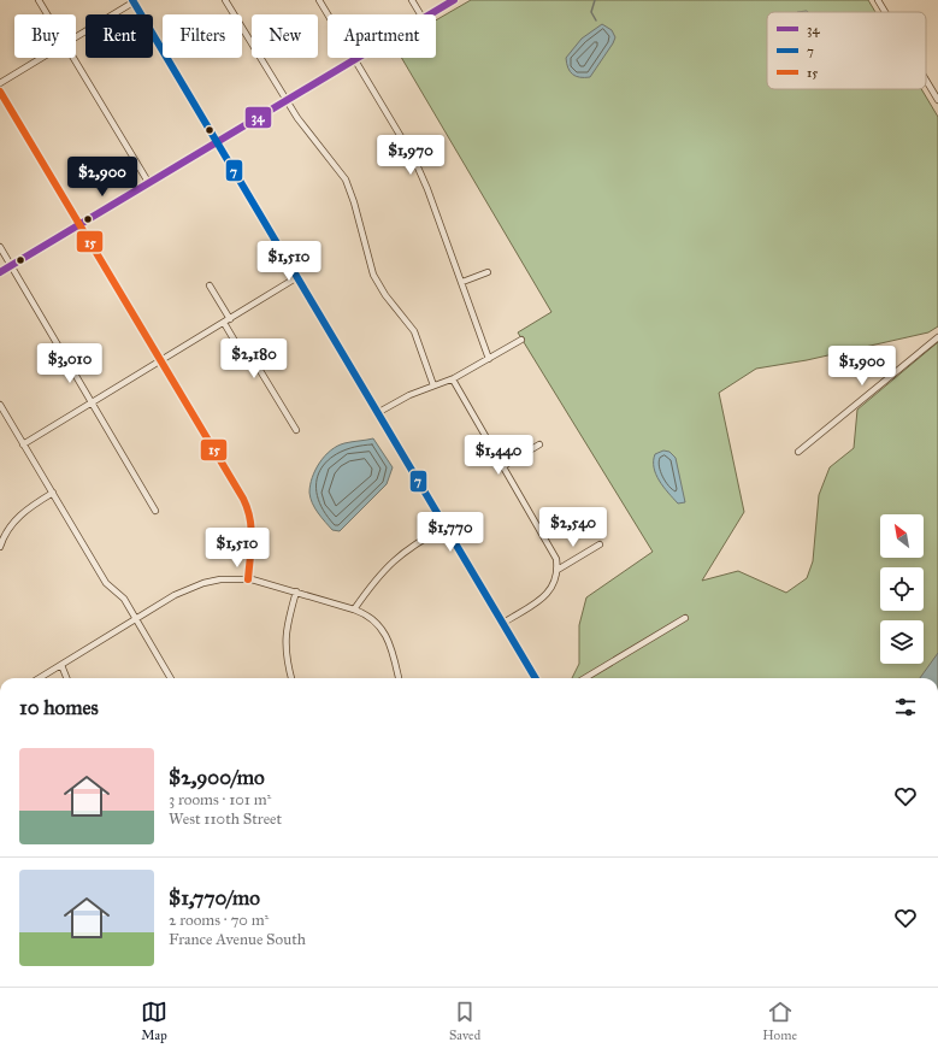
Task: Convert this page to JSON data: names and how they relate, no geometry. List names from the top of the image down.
{
  "lines": ["transit line 34", "transit line 7", "transit line 15"],
  "legend": ["34", "7", "15"],
  "north": "top left",
  "page": {
    "chip": [
      "Buy",
      "Rent",
      "Filters",
      "New",
      "Apartment"
    ],
    "price": [
      "$1,970",
      "$2,900",
      "$1,510",
      "$2,180",
      "$3,010",
      "$1,900",
      "$1,440",
      "$2,540",
      "$1,770",
      "$1,510"
    ],
    "heading": "10 homes",
    "list": [
      {
        "name": "$2,900/mo",
        "note": "3 rooms · 101 m² · West 110th Street"
      },
      {
        "name": "$1,770/mo",
        "note": "2 rooms · 70 m² · France Avenue South"
      }
    ],
    "tabs": ["Map", "Saved", "Home"]
  }
}
